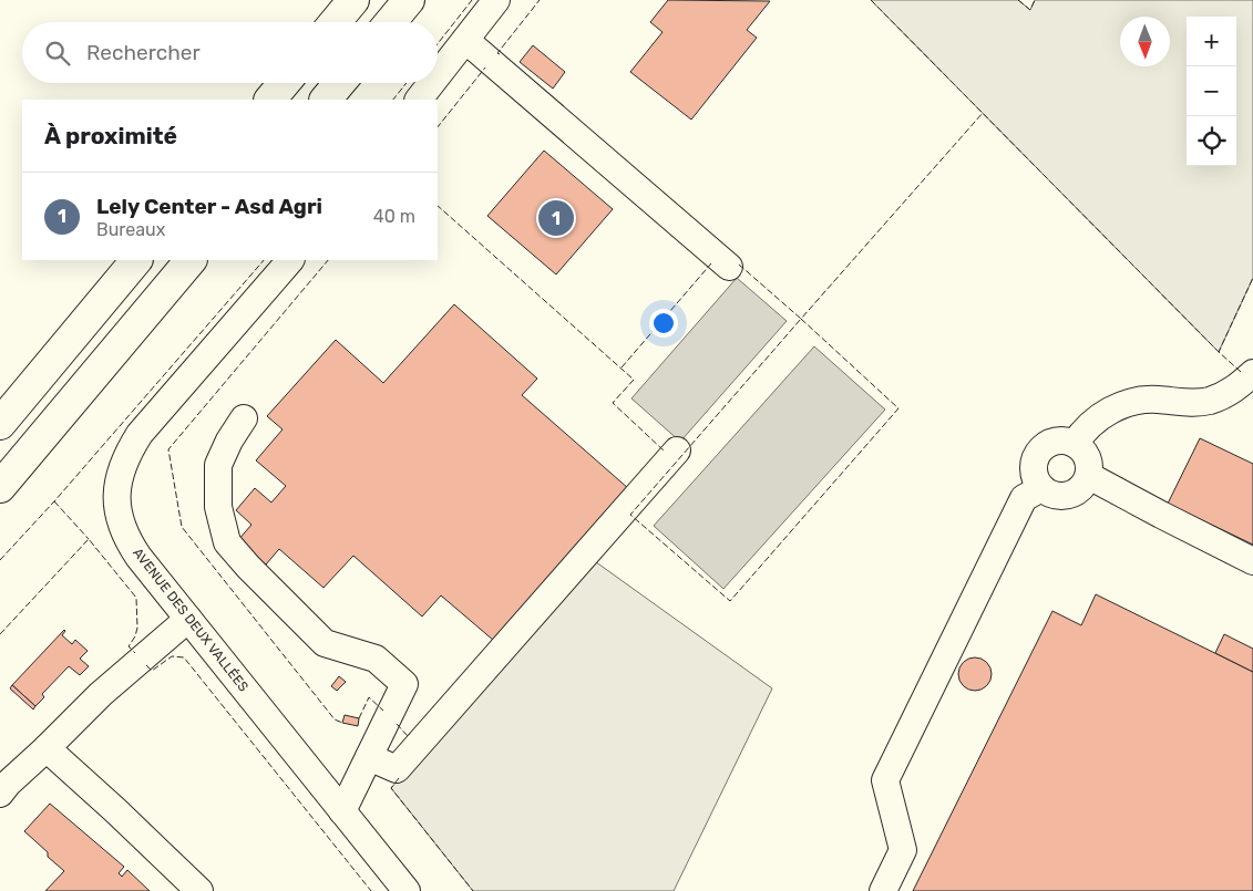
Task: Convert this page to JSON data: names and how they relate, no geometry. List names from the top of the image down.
{
  "streets": {
    "street": ["AVENUE DES DEUX VALLÉES"]
  },
  "north": "bottom",
  "page": {
    "map_buttons": ["+", "−"],
    "search": "Rechercher",
    "heading": "À proximité",
    "list": [
      {
        "mark": "1",
        "name": "Lely Center - Asd Agri",
        "note": "Bureaux",
        "value": "40 m"
      }
    ],
    "pins": "1"
  }
}
